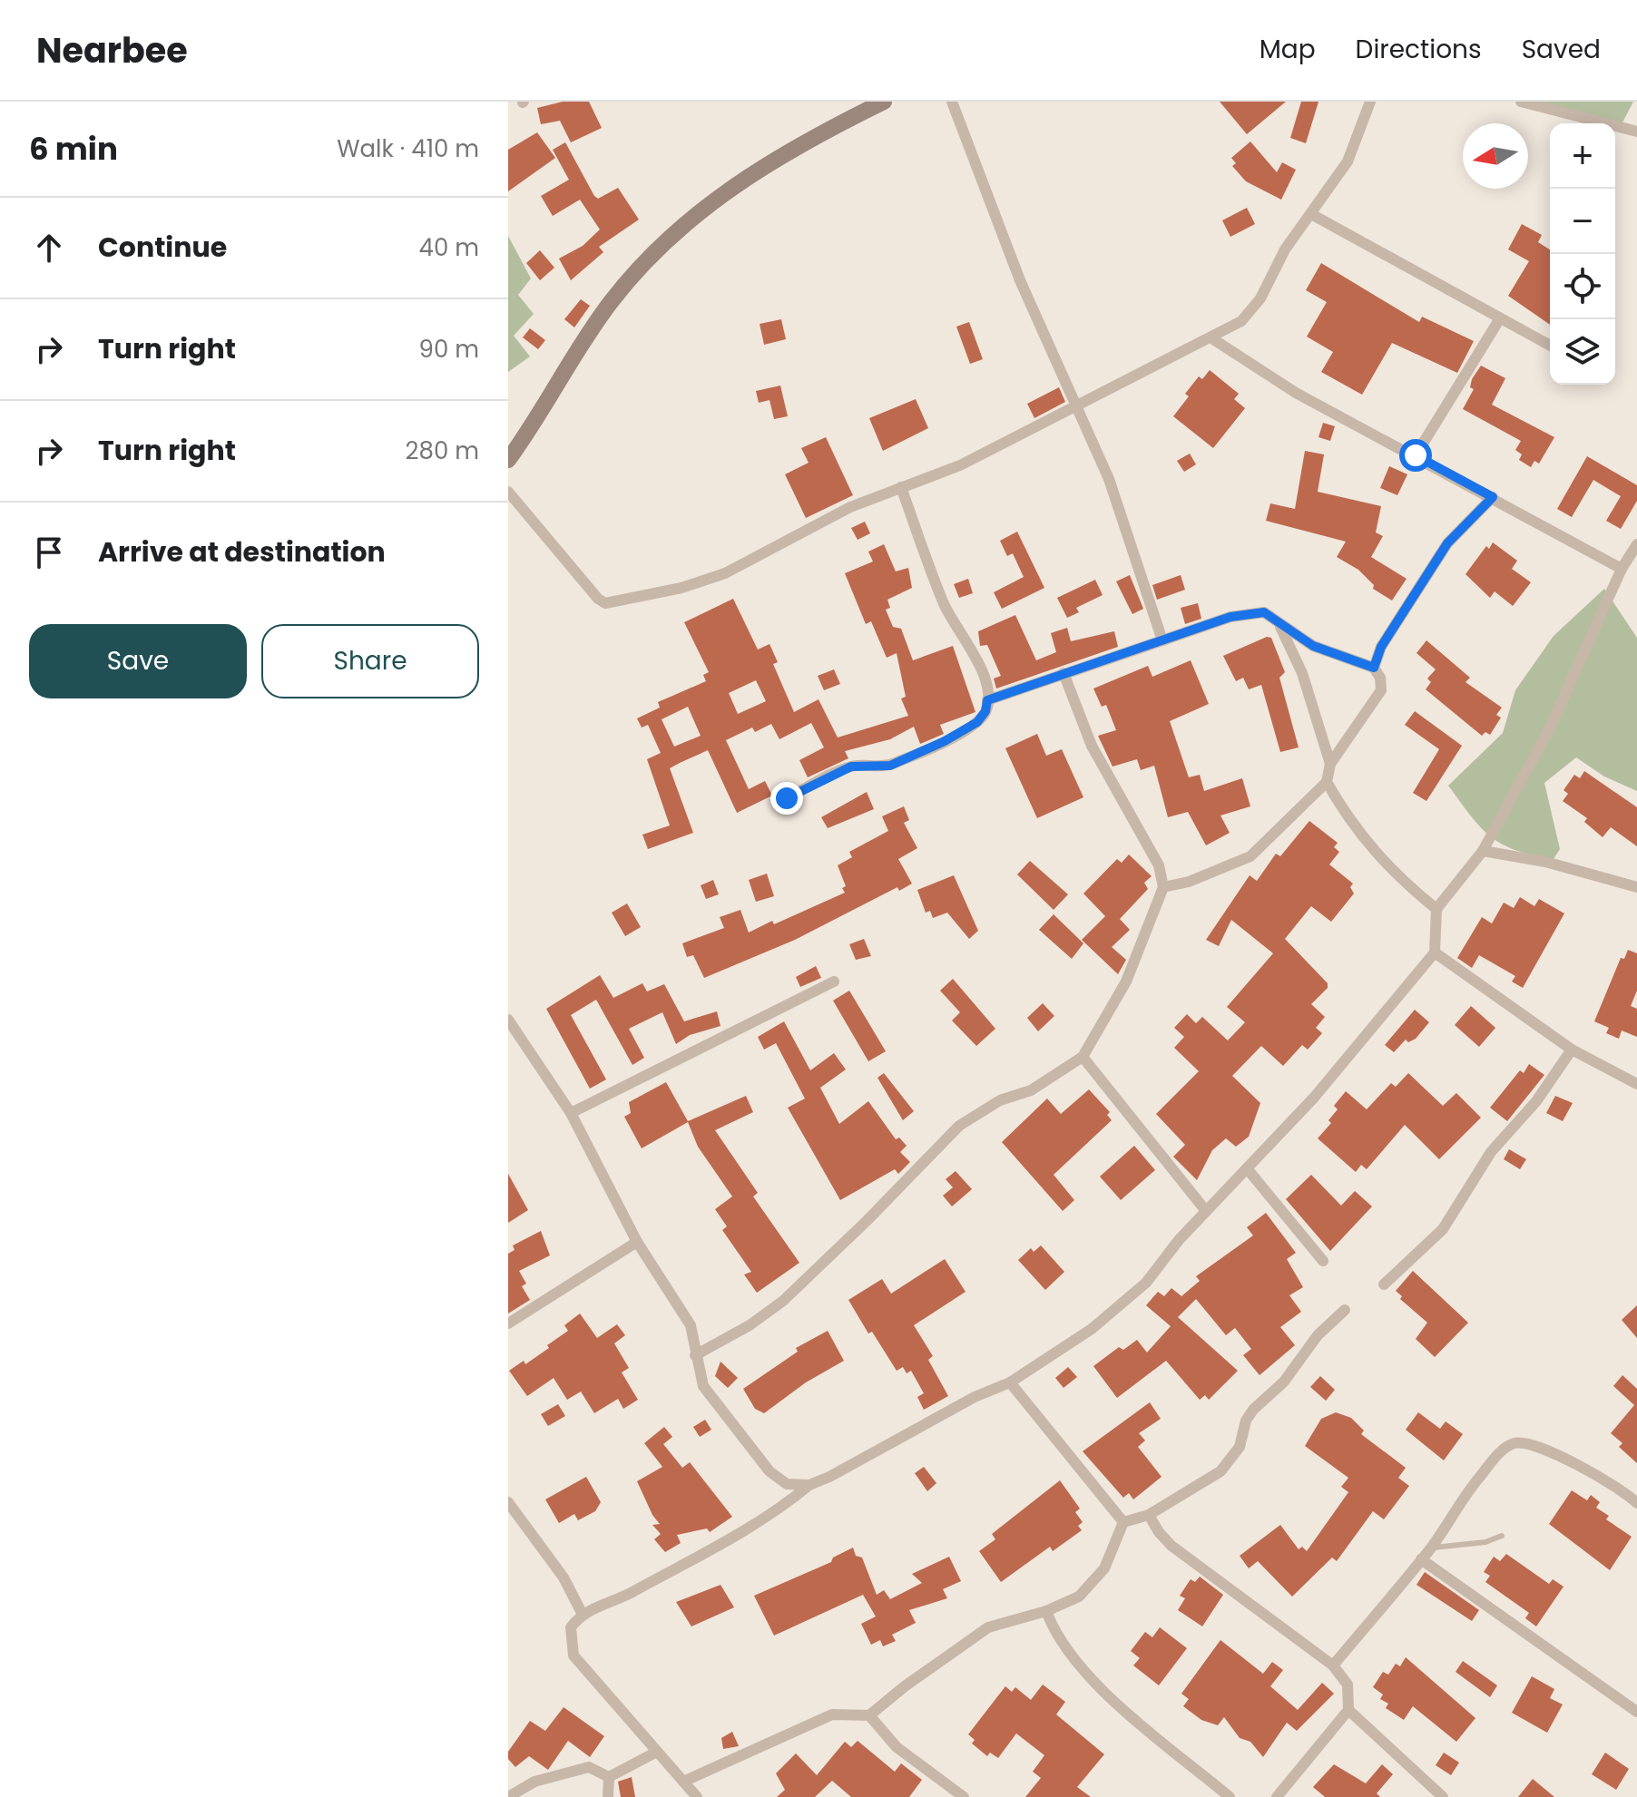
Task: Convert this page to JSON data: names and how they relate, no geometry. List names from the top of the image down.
{
  "north": "left",
  "page": {
    "header": "Nearbee",
    "nav": ["Map", "Directions", "Saved"],
    "heading": ["6 min", "Walk · 410 m"],
    "map_buttons": ["+", "−"],
    "list": [
      ["Continue", "40 m"],
      ["Turn right", "90 m"],
      ["Turn right", "280 m"],
      "Arrive at destination"
    ],
    "buttons": ["Save", "Share"]
  }
}
